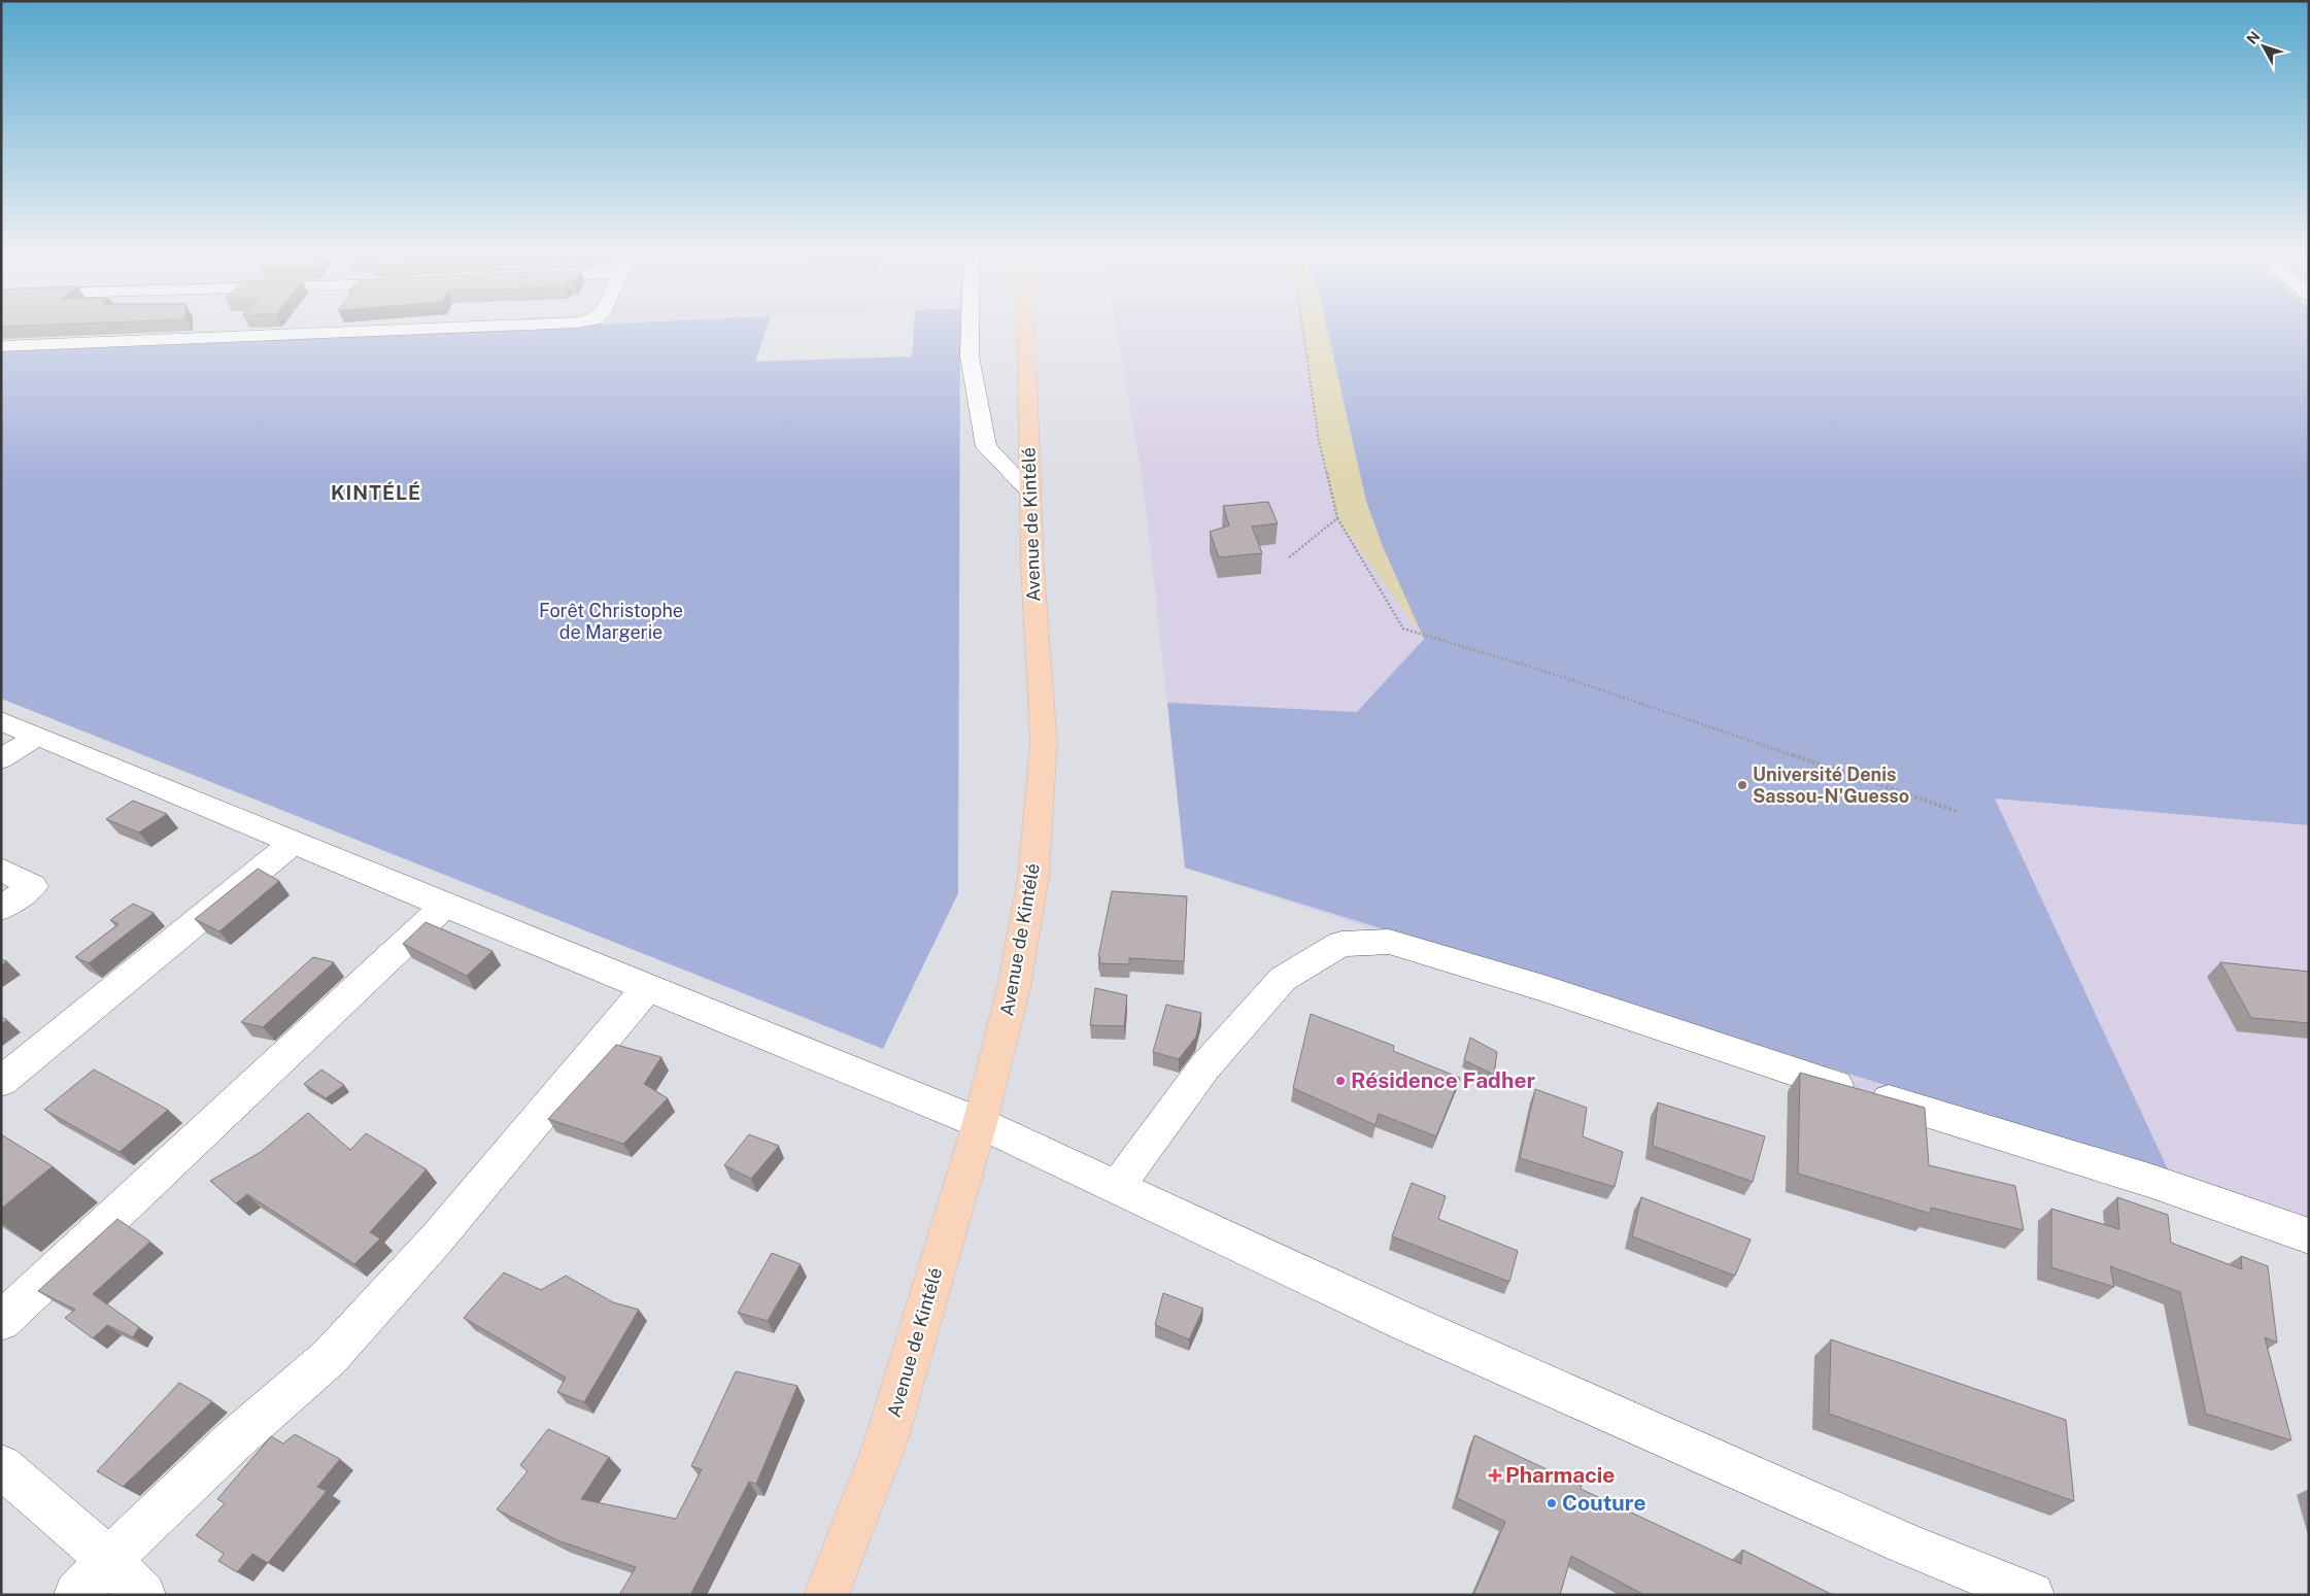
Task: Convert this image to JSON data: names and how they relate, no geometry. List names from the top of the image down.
{
  "streets": {
    "main road": ["Avenue de Kintélé"]
  },
  "districts": ["KINTÉLÉ"],
  "parks": ["Forêt Christophe de Margerie"],
  "places": {
    "other": ["Université Denis Sassou-N'Guesso", "Résidence Fadher", "Couture"],
    "health": ["Pharmacie"]
  },
  "north": "top left"
}
